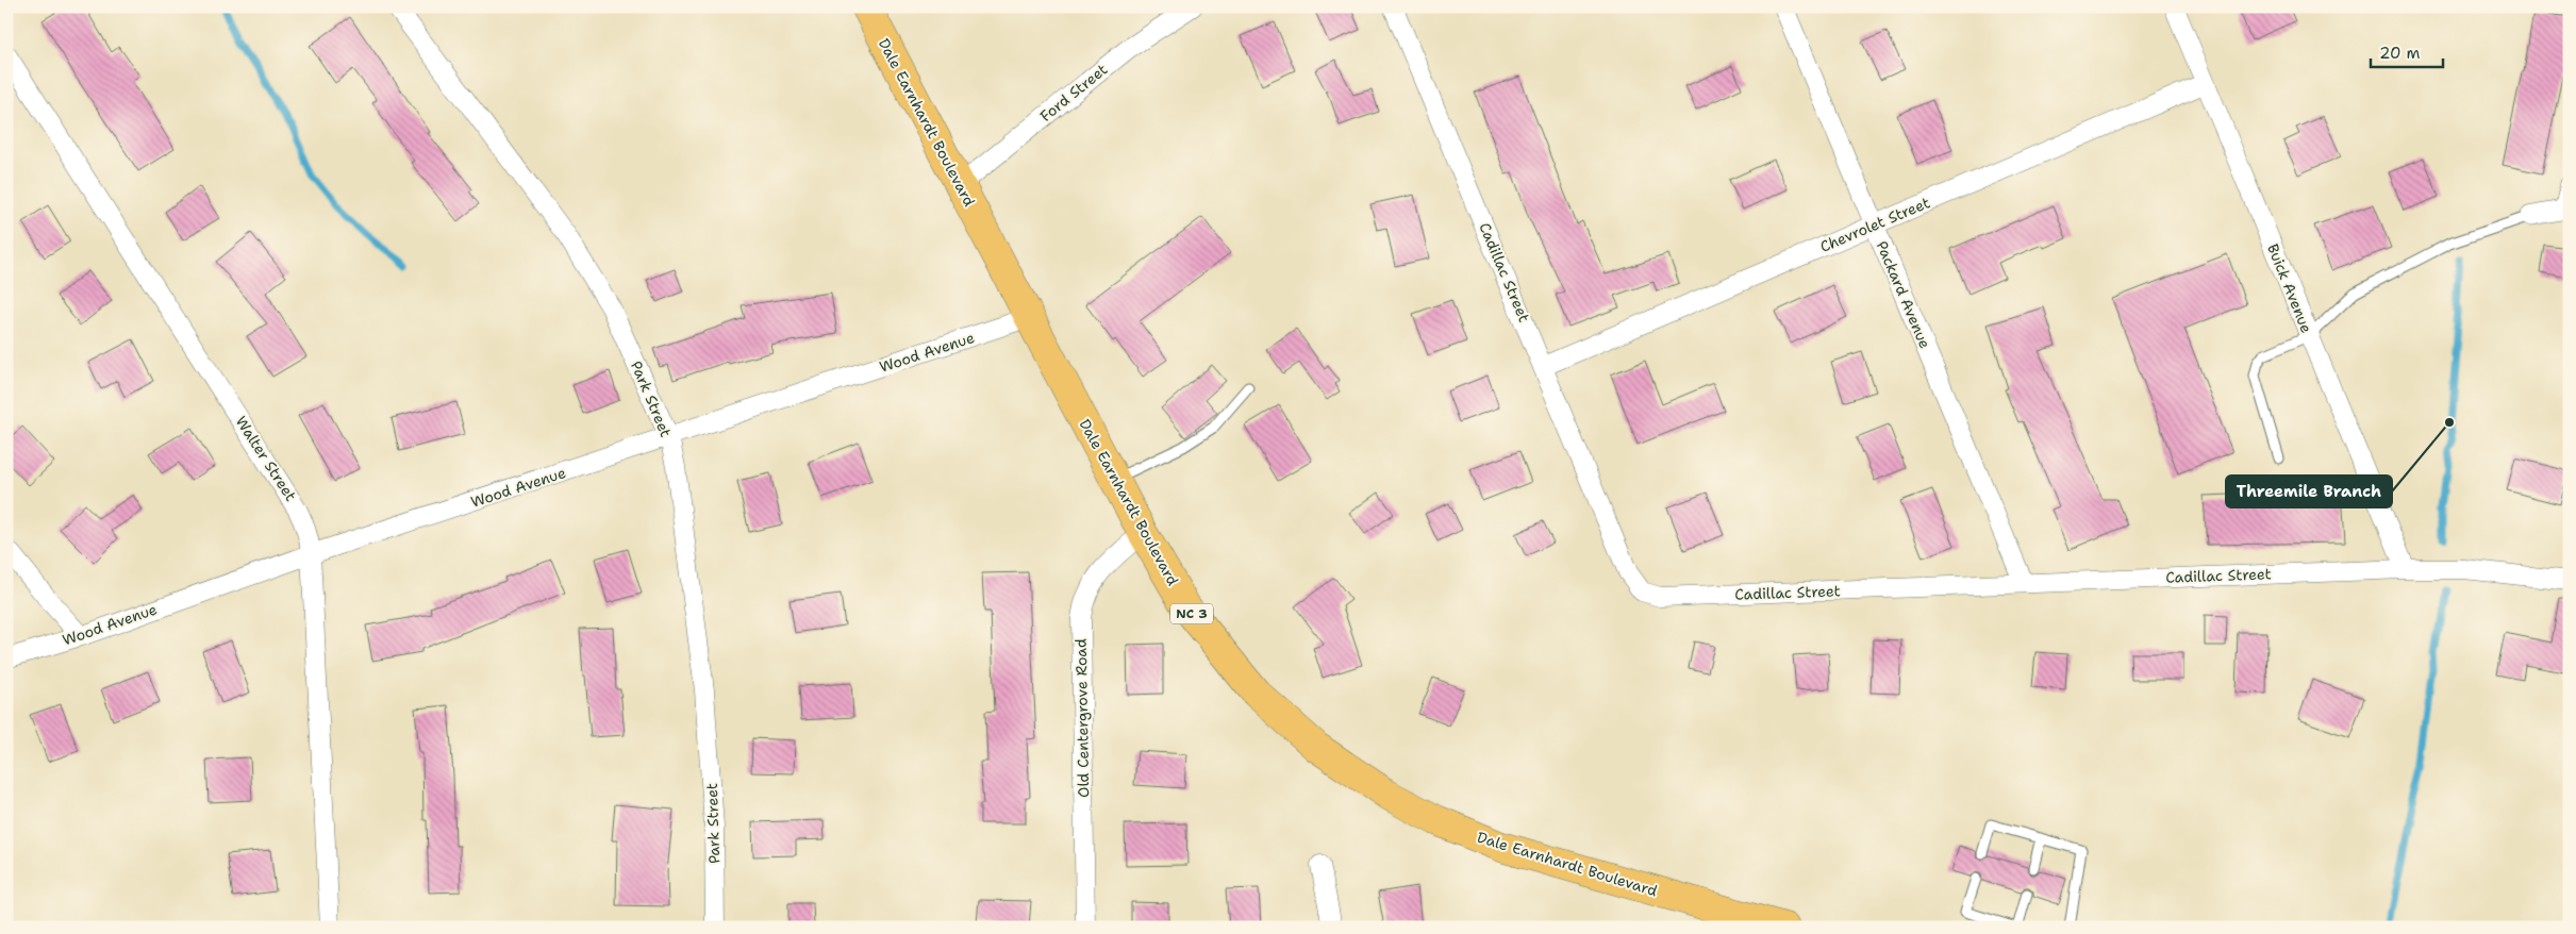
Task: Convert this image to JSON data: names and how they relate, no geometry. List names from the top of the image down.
{
  "streets": {
    "main road": ["Dale Earnhardt Boulevard", "NC 3"],
    "street": [
      "Ford Street",
      "Chevrolet Street",
      "Cadillac Street",
      "Buick Avenue",
      "Packard Avenue",
      "Wood Avenue",
      "Park Street",
      "Walter Street",
      "Old Centergrove Road"
    ]
  },
  "crossings": [
    ["Ford Street", "Dale Earnhardt Boulevard"],
    ["Dale Earnhardt Boulevard", "Wood Avenue"],
    ["Dale Earnhardt Boulevard", "Old Centergrove Road"],
    ["Chevrolet Street", "Cadillac Street"],
    ["Chevrolet Street", "Buick Avenue"],
    ["Chevrolet Street", "Packard Avenue"],
    ["Cadillac Street", "Buick Avenue"],
    ["Cadillac Street", "Packard Avenue"],
    ["Wood Avenue", "Park Street"],
    ["Wood Avenue", "Walter Street"]
  ],
  "places": ["Threemile Branch"],
  "scale_bar": "20 m"
}
